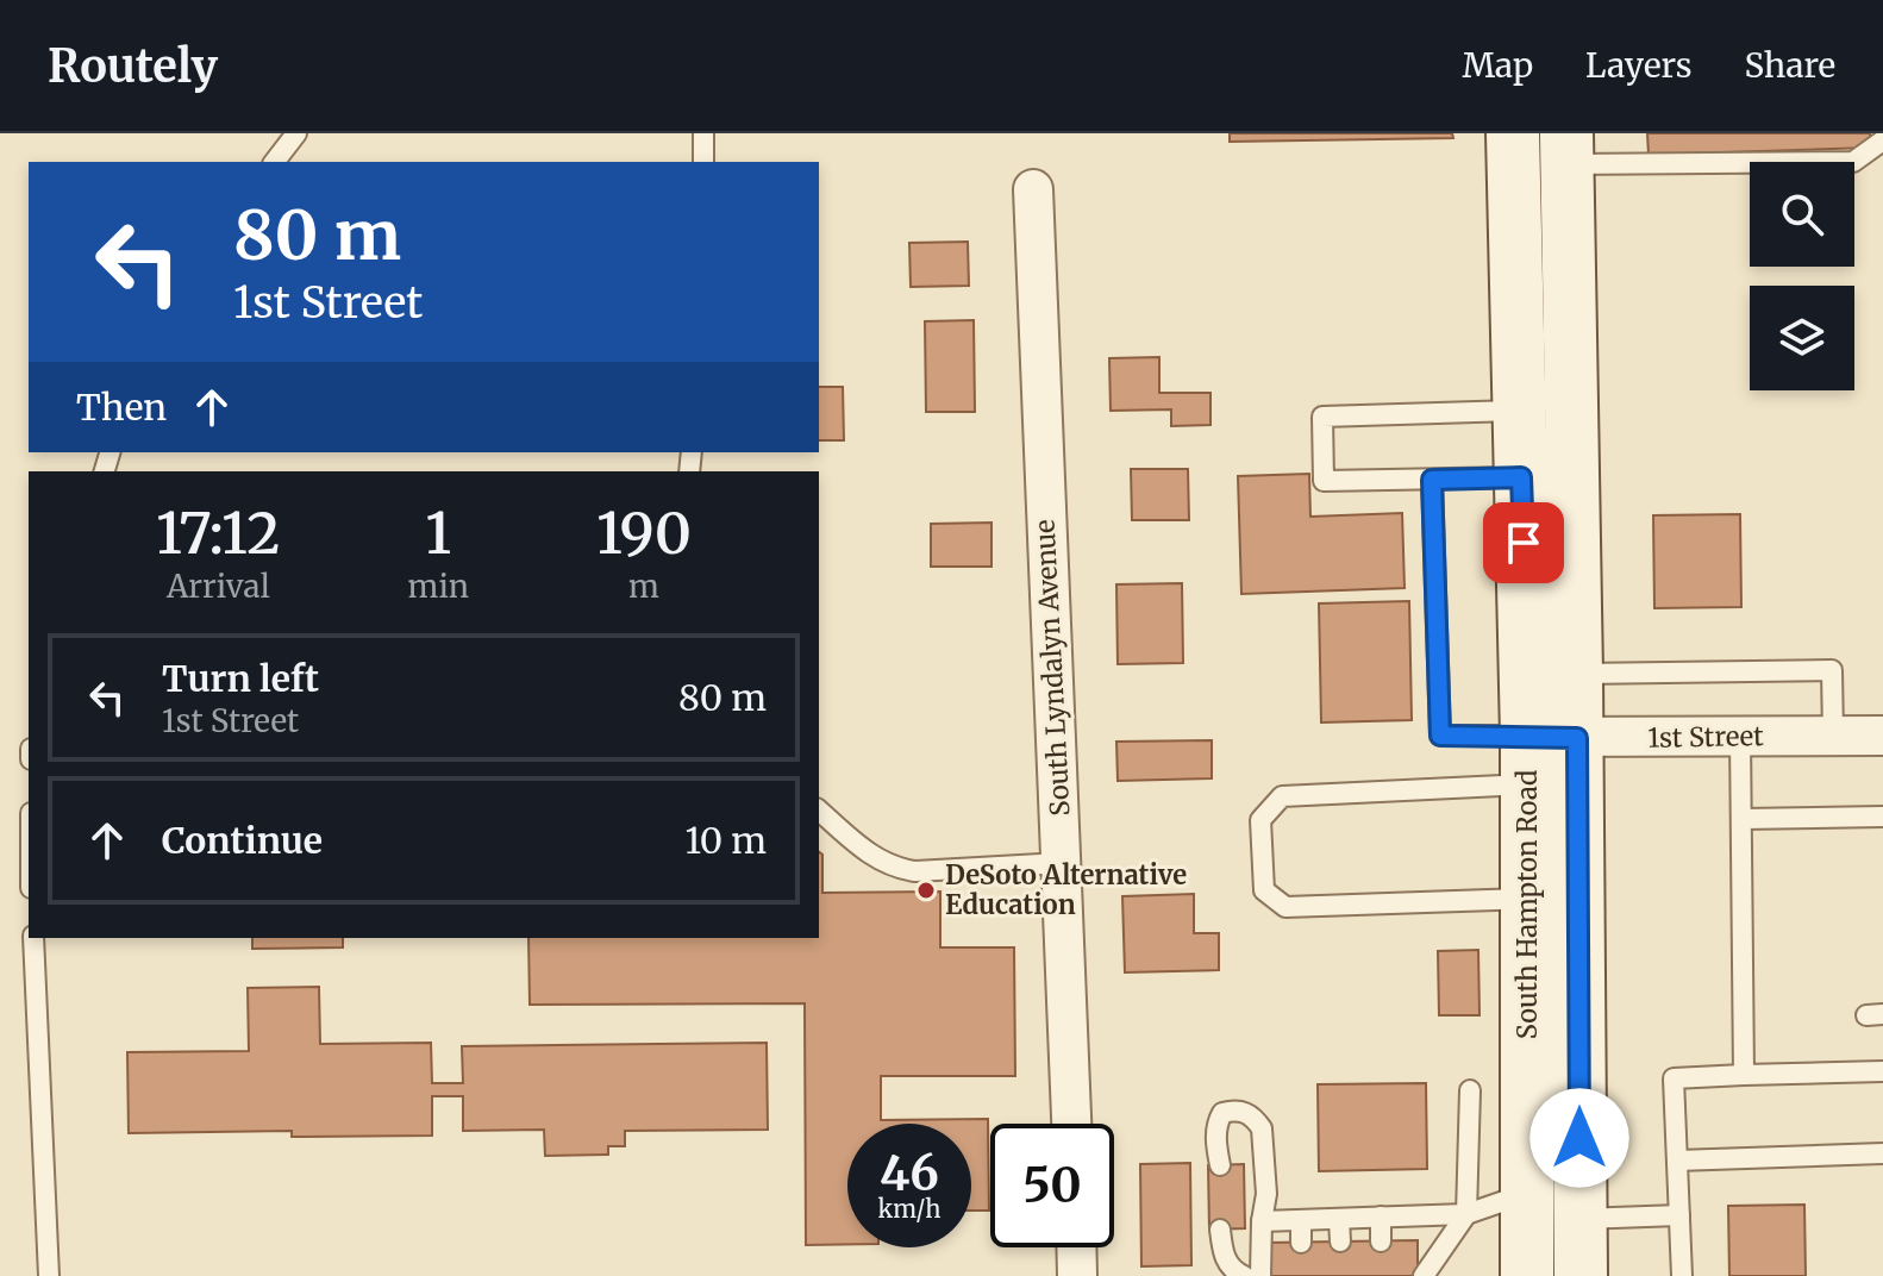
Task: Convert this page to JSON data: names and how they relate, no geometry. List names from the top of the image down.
{
  "streets": {
    "main road": ["South Hampton Road"],
    "street": ["South Lyndalyn Avenue", "1st Street"]
  },
  "crossings": [
    ["1st Street", "South Hampton Road"]
  ],
  "places": ["DeSoto Alternative Education"],
  "page": {
    "header": "Routely",
    "nav": ["Map", "Layers", "Share"],
    "turn": ["80 m", "1st Street"],
    "then": "Then",
    "eta": [
      "17:12",
      "Arrival",
      "1",
      "min",
      "190",
      "m"
    ],
    "list": [
      {
        "name": "Turn left",
        "note": "1st Street",
        "value": "80 m"
      },
      {
        "name": "Continue",
        "value": "10 m"
      }
    ],
    "speed": "46 km/h",
    "limit": "50"
  }
}
